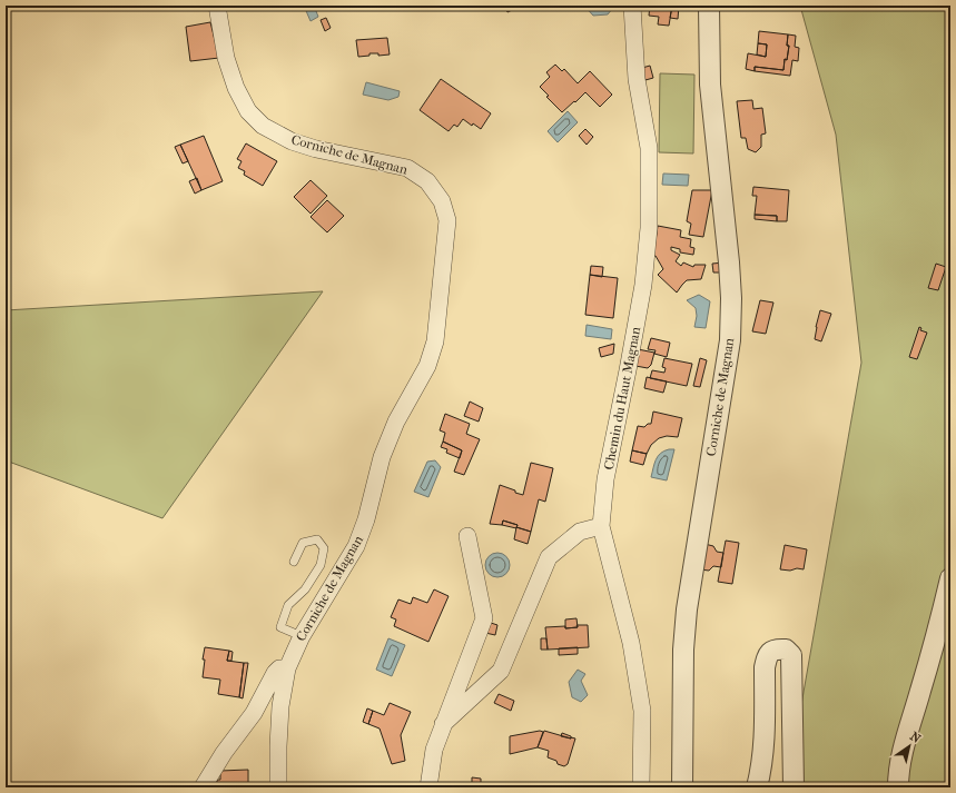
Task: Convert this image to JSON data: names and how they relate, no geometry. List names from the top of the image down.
{
  "streets": {
    "street": ["Corniche de Magnan", "Chemin du Haut Magnan"]
  },
  "north": "top right"
}
